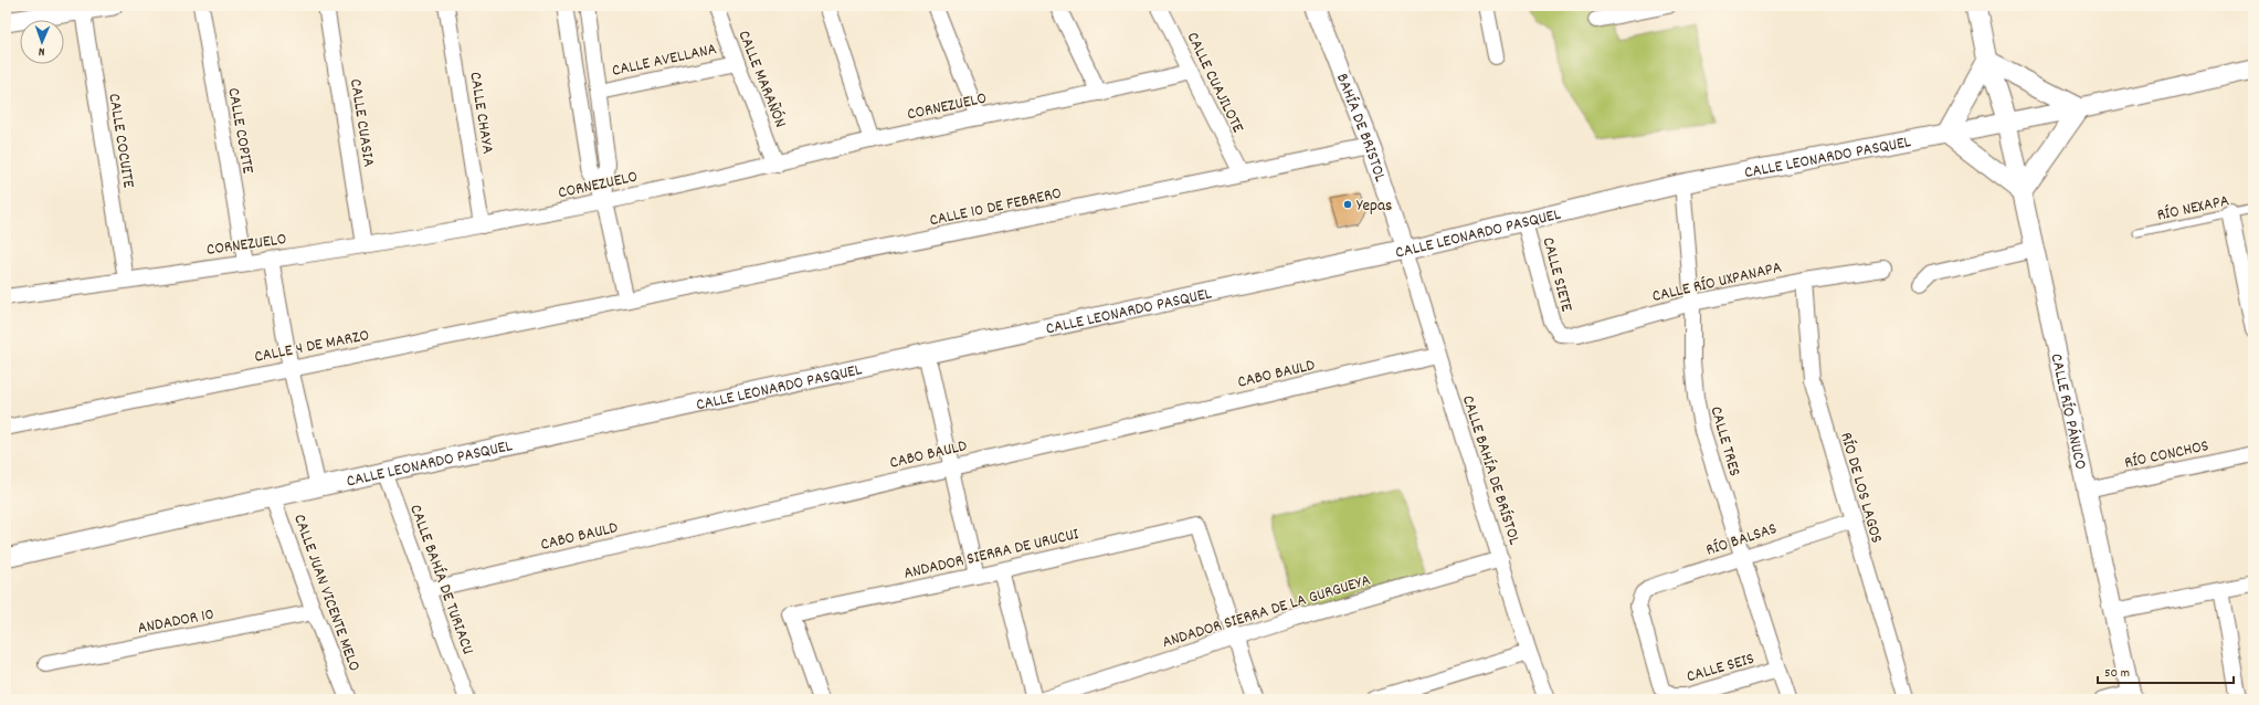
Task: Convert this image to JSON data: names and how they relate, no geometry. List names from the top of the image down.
{
  "streets": {
    "street": [
      "CALLE AVELLANA",
      "CALLE MARAÑÓN",
      "CALLE CUAJILOTE",
      "CORNEZUELO",
      "CALLE CHAYA",
      "CALLE CUASIA",
      "BAHÍA DE BRISTOL",
      "CALLE COPITE",
      "CALLE COCUITE",
      "CALLE LEONARDO PASQUEL",
      "CALLE 10 DE FEBRERO",
      "CALLE SIETE",
      "CALLE RÍO UXPANAPA",
      "CALLE 4 DE MARZO",
      "CABO BAULD",
      "CALLE RÍO PÁNUCO",
      "CALLE TRES",
      "RÍO CONCHOS",
      "CALLE BAHÍA DE BRÍSTOL",
      "RÍO DE LOS LAGOS",
      "RÍO BALSAS",
      "ANDADOR SIERRA DE URUCUI",
      "CALLE BAHÍA DE TURIACU",
      "CALLE JUAN VICENTE MELO",
      "ANDADOR SIERRA DE LA GURGUEYA",
      "ANDADOR 10",
      "CALLE SEIS"
    ],
    "lane": ["RÍO NEXAPA"]
  },
  "crossings": [
    ["CALLE AVELLANA", "CALLE MARAÑÓN"],
    ["CALLE MARAÑÓN", "CORNEZUELO"],
    ["CALLE CUAJILOTE", "CORNEZUELO"],
    ["CALLE CUAJILOTE", "CALLE 10 DE FEBRERO"],
    ["CORNEZUELO", "CALLE CHAYA"],
    ["CORNEZUELO", "CALLE CUASIA"],
    ["CORNEZUELO", "CALLE COPITE"],
    ["CORNEZUELO", "CALLE COCUITE"],
    ["BAHÍA DE BRISTOL", "CALLE LEONARDO PASQUEL"],
    ["BAHÍA DE BRISTOL", "CALLE 10 DE FEBRERO"],
    ["BAHÍA DE BRISTOL", "CALLE BAHÍA DE BRÍSTOL"],
    ["CALLE LEONARDO PASQUEL", "CALLE SIETE"],
    ["CALLE LEONARDO PASQUEL", "CALLE RÍO PÁNUCO"],
    ["CALLE LEONARDO PASQUEL", "CALLE TRES"],
    ["CALLE LEONARDO PASQUEL", "CALLE BAHÍA DE BRÍSTOL"],
    ["CALLE LEONARDO PASQUEL", "CALLE BAHÍA DE TURIACU"],
    ["CALLE LEONARDO PASQUEL", "CALLE JUAN VICENTE MELO"],
    ["CALLE 10 DE FEBRERO", "CALLE 4 DE MARZO"],
    ["CALLE SIETE", "CALLE RÍO UXPANAPA"],
    ["CALLE RÍO UXPANAPA", "CALLE TRES"],
    ["CALLE RÍO UXPANAPA", "RÍO DE LOS LAGOS"],
    ["CABO BAULD", "CALLE BAHÍA DE BRÍSTOL"],
    ["CABO BAULD", "CALLE BAHÍA DE TURIACU"],
    ["CALLE RÍO PÁNUCO", "RÍO CONCHOS"],
    ["CALLE TRES", "RÍO BALSAS"],
    ["CALLE TRES", "CALLE SEIS"],
    ["CALLE BAHÍA DE BRÍSTOL", "ANDADOR SIERRA DE LA GURGUEYA"],
    ["RÍO DE LOS LAGOS", "RÍO BALSAS"],
    ["RÍO BALSAS", "CALLE SEIS"],
    ["ANDADOR SIERRA DE URUCUI", "ANDADOR SIERRA DE LA GURGUEYA"],
    ["CALLE JUAN VICENTE MELO", "ANDADOR 10"]
  ],
  "places": ["Yepas"],
  "scale_bar": "50 m",
  "north": "bottom"
}
